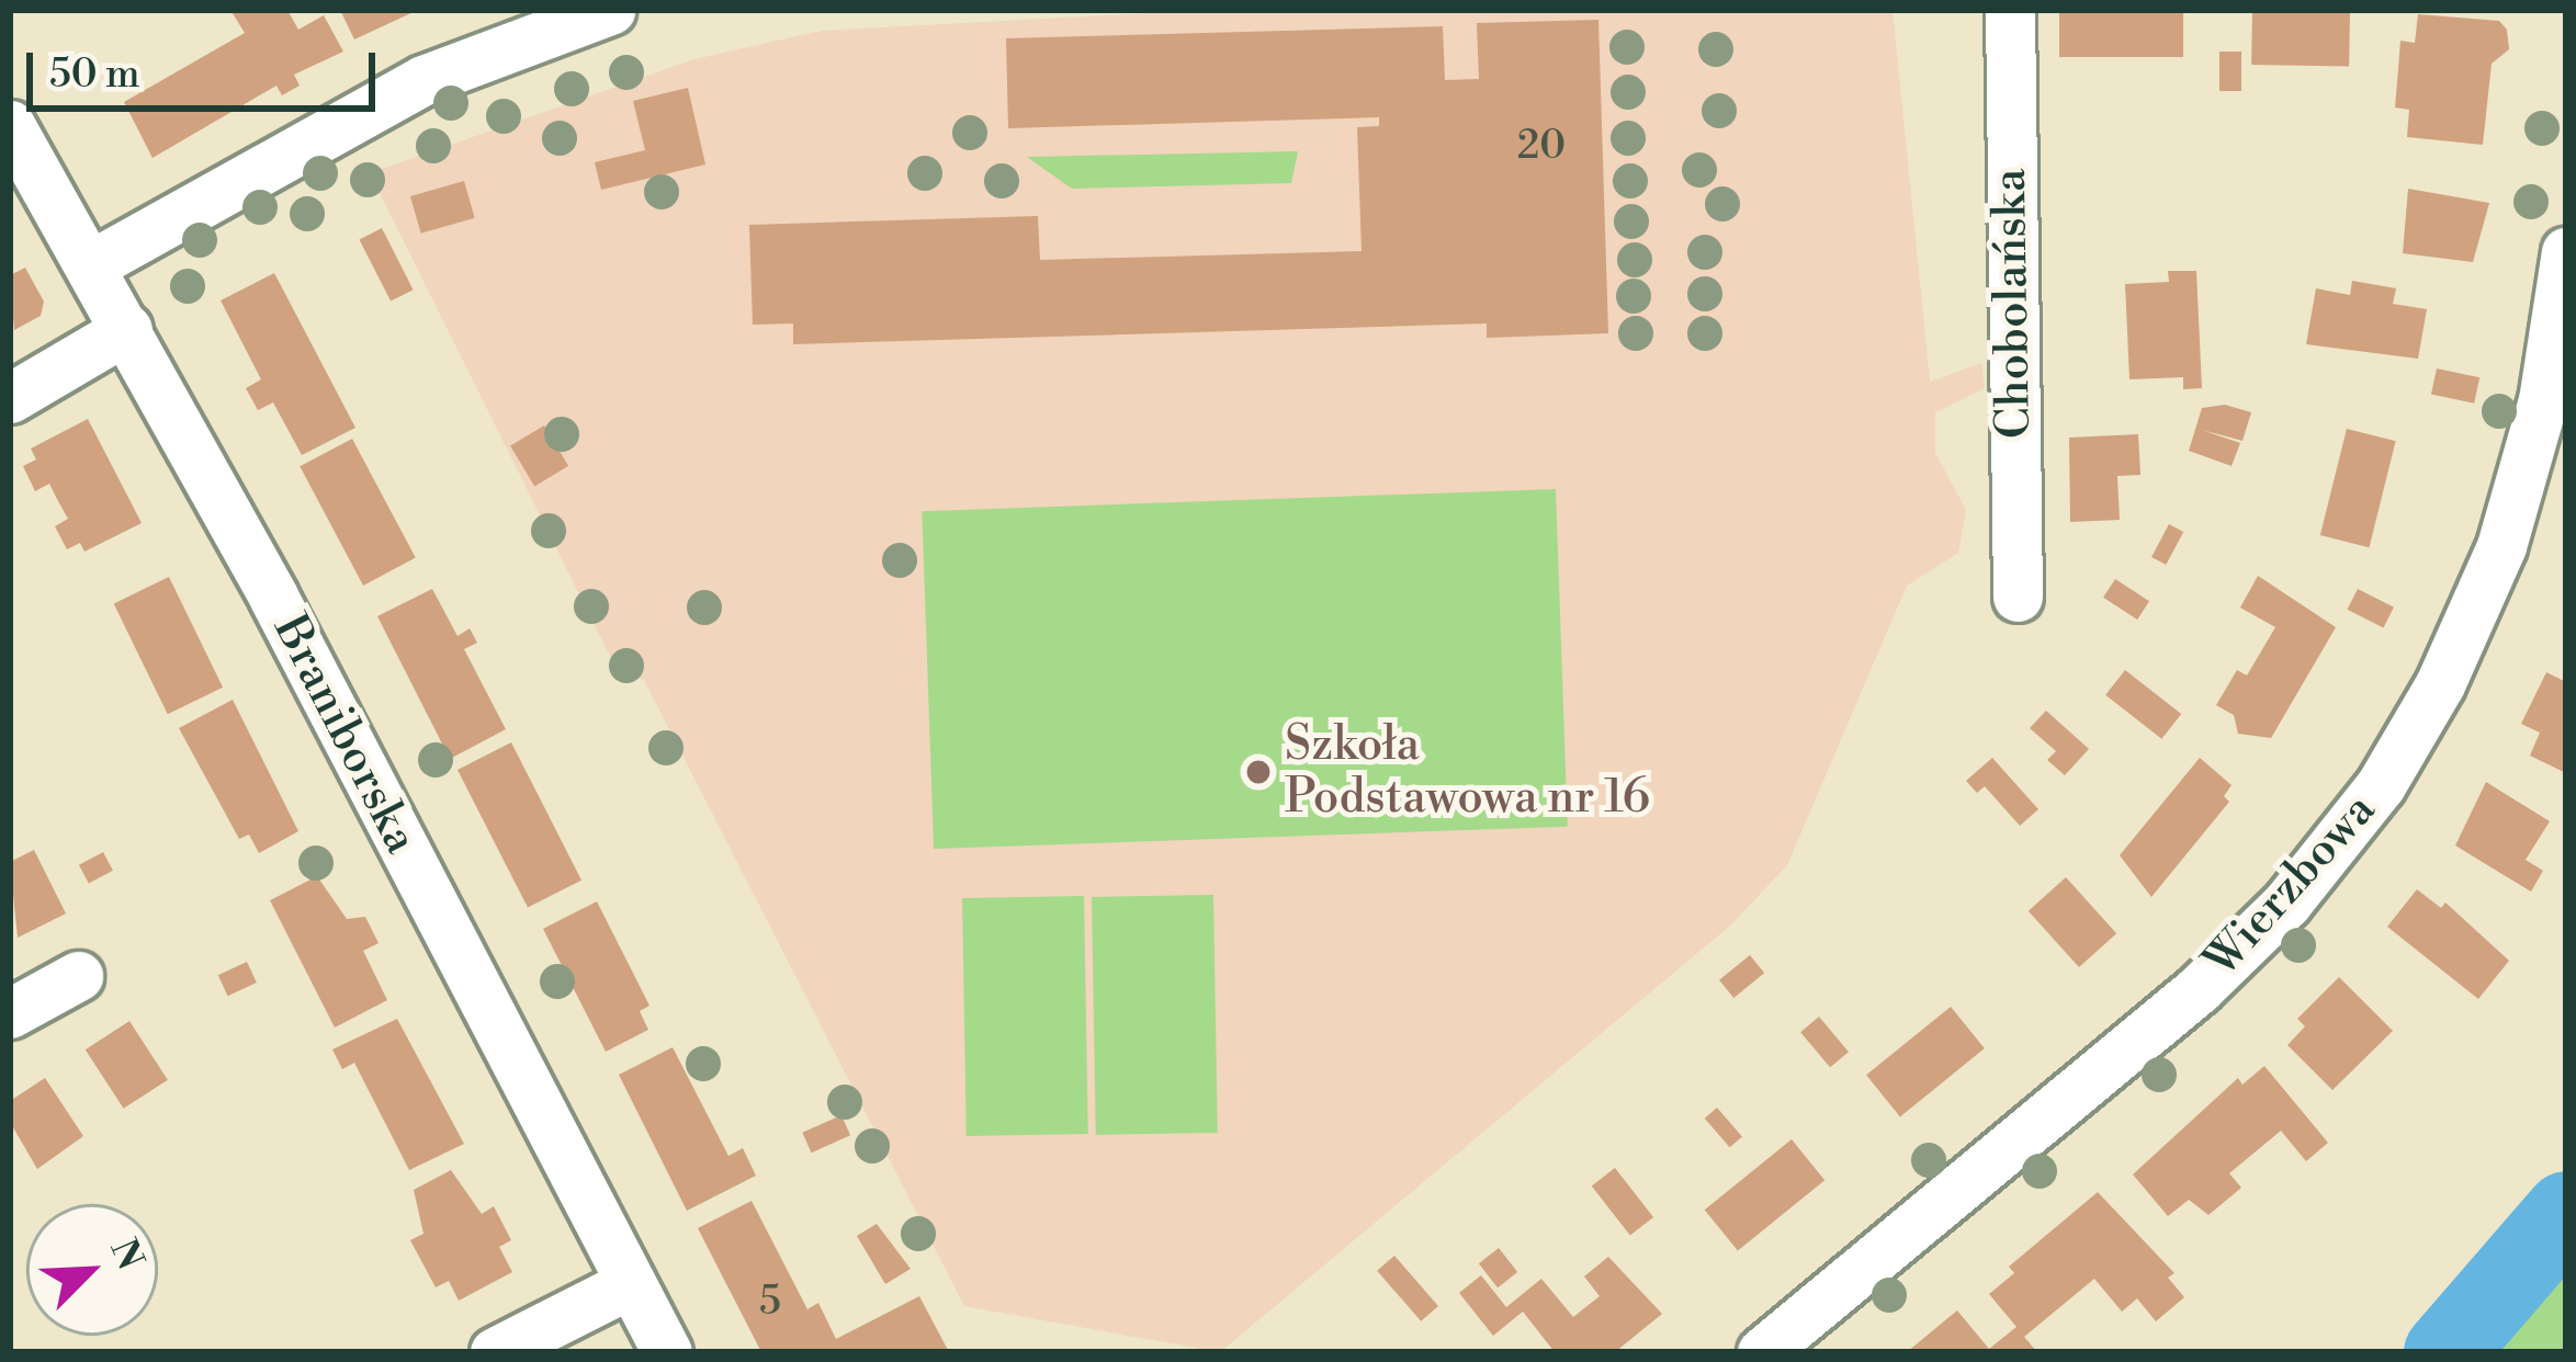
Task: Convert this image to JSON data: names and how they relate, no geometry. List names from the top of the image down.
{
  "streets": {
    "street": ["Chobolańska", "Braniborska", "Wierzbowa"]
  },
  "places": ["Szkoła Podstawowa nr 16"],
  "house_numbers": ["20", "5"],
  "scale_bar": "50 m",
  "north": "top right"
}
